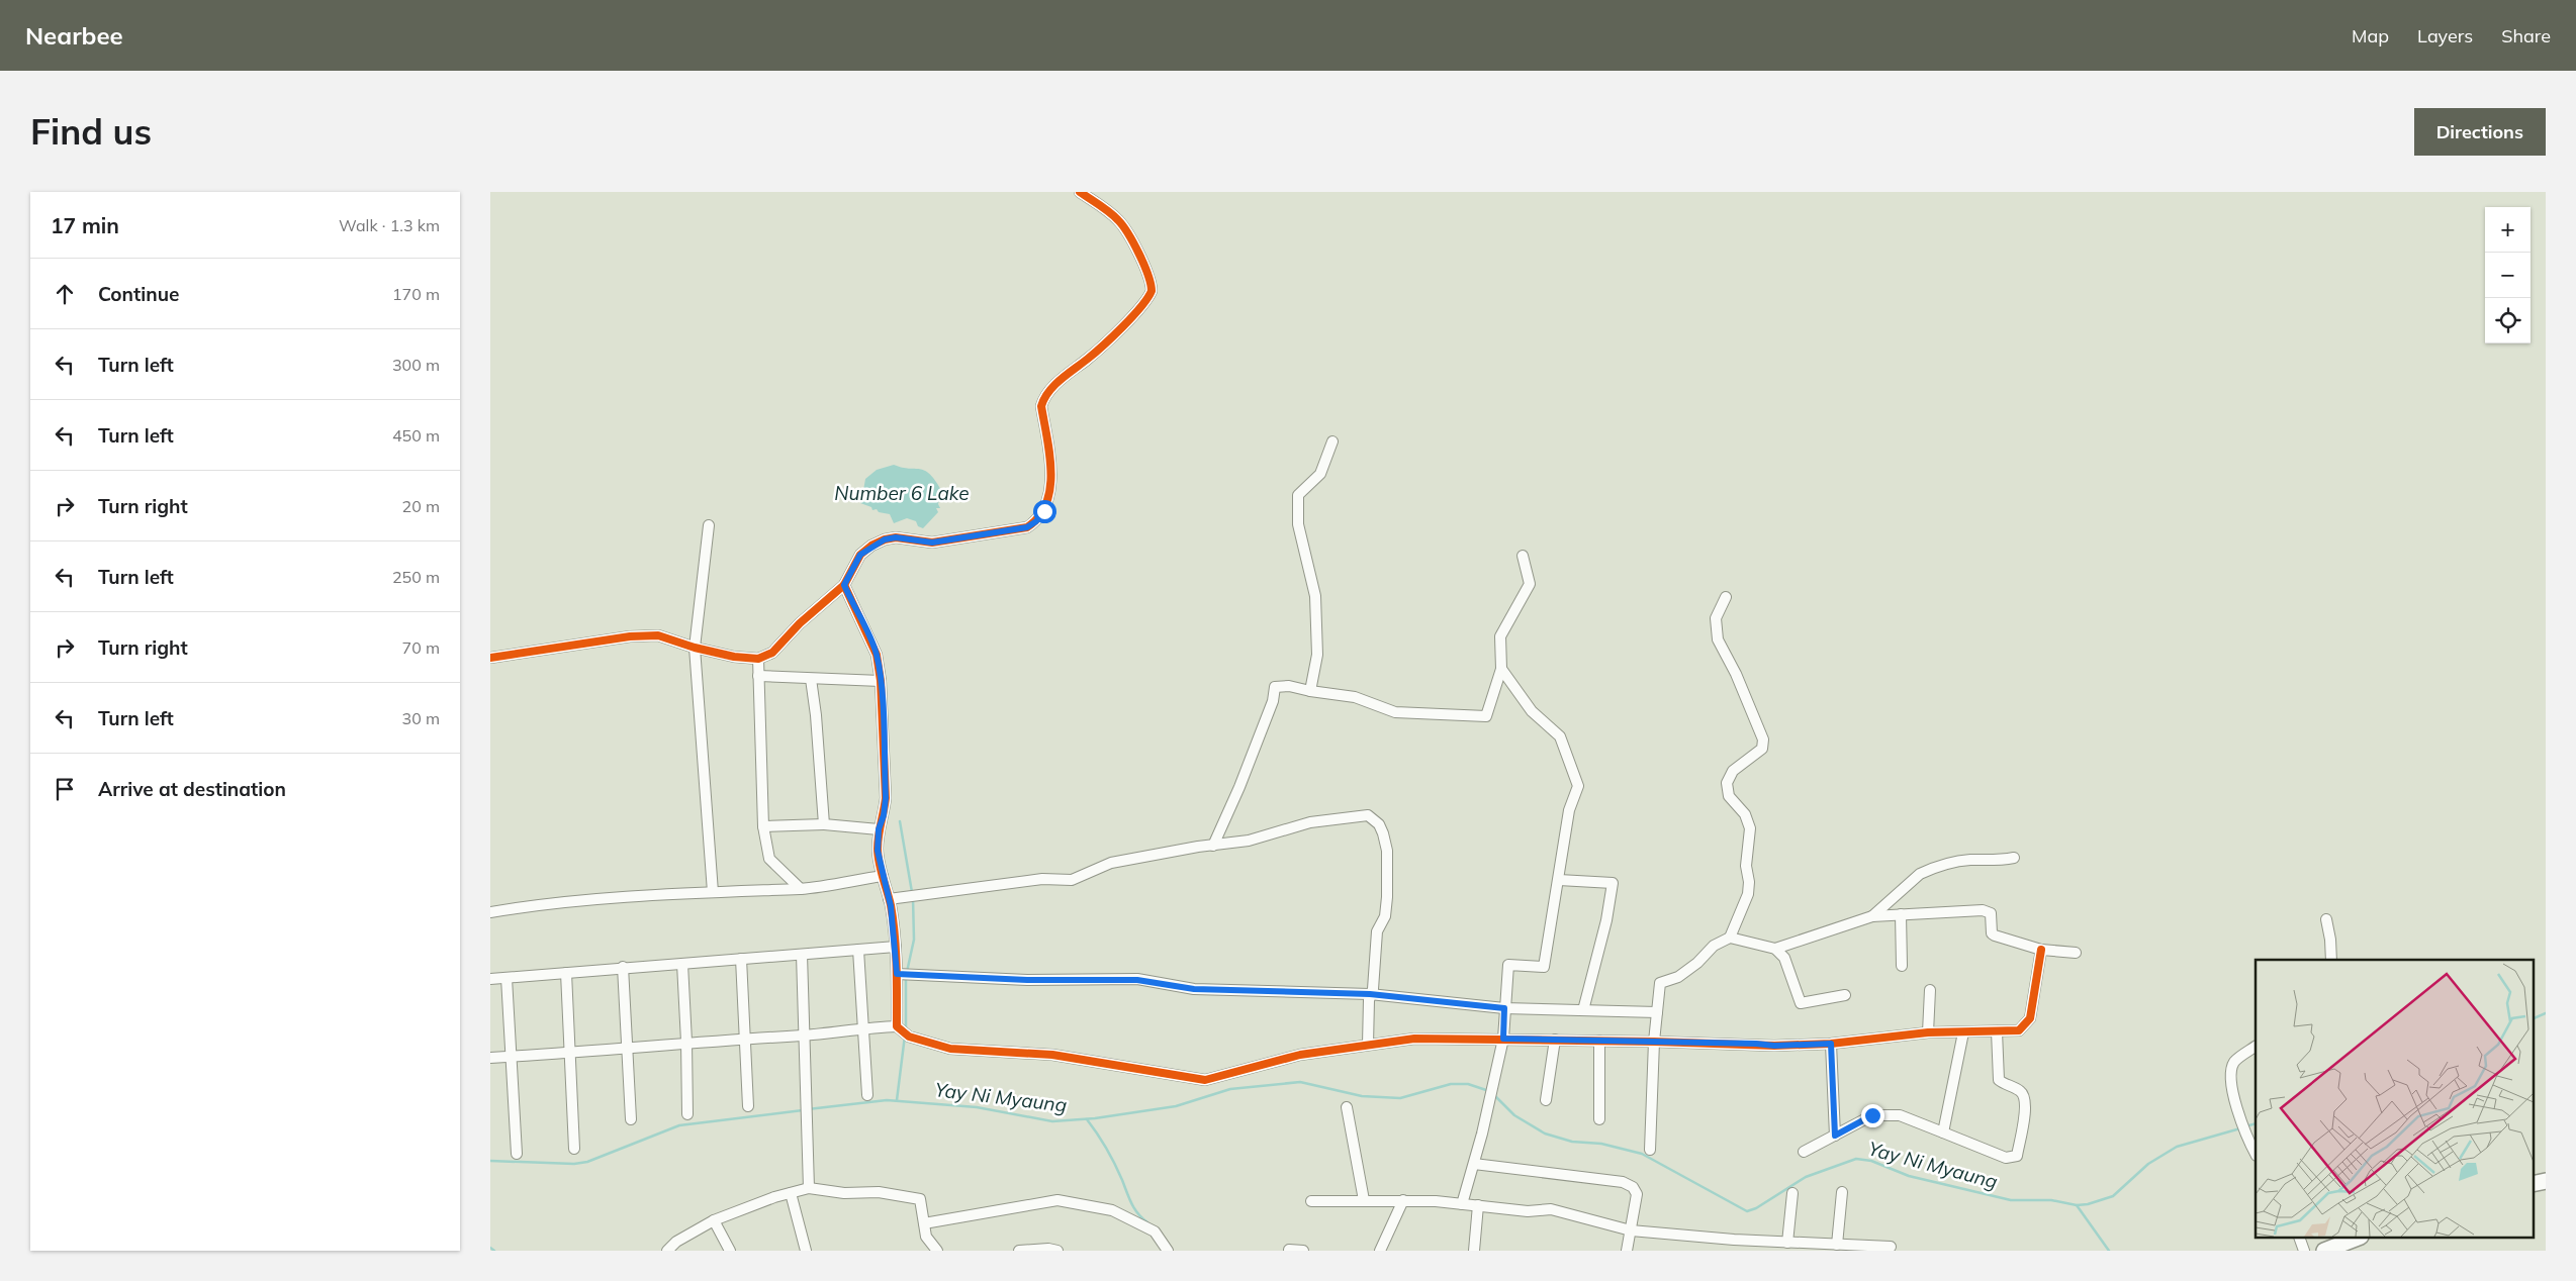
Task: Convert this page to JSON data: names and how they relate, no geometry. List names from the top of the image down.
{
  "water": ["Number 6 Lake", "Yay Ni Myaung"],
  "page": {
    "header": "Nearbee",
    "nav": ["Map", "Layers", "Share"],
    "buttons": "Directions",
    "title": "Find us",
    "heading": ["17 min", "Walk · 1.3 km"],
    "map_buttons": ["+", "−"],
    "list": [
      ["Continue", "170 m"],
      ["Turn left", "300 m"],
      ["Turn left", "450 m"],
      ["Turn right", "20 m"],
      ["Turn left", "250 m"],
      ["Turn right", "70 m"],
      ["Turn left", "30 m"],
      "Arrive at destination"
    ]
  }
}
